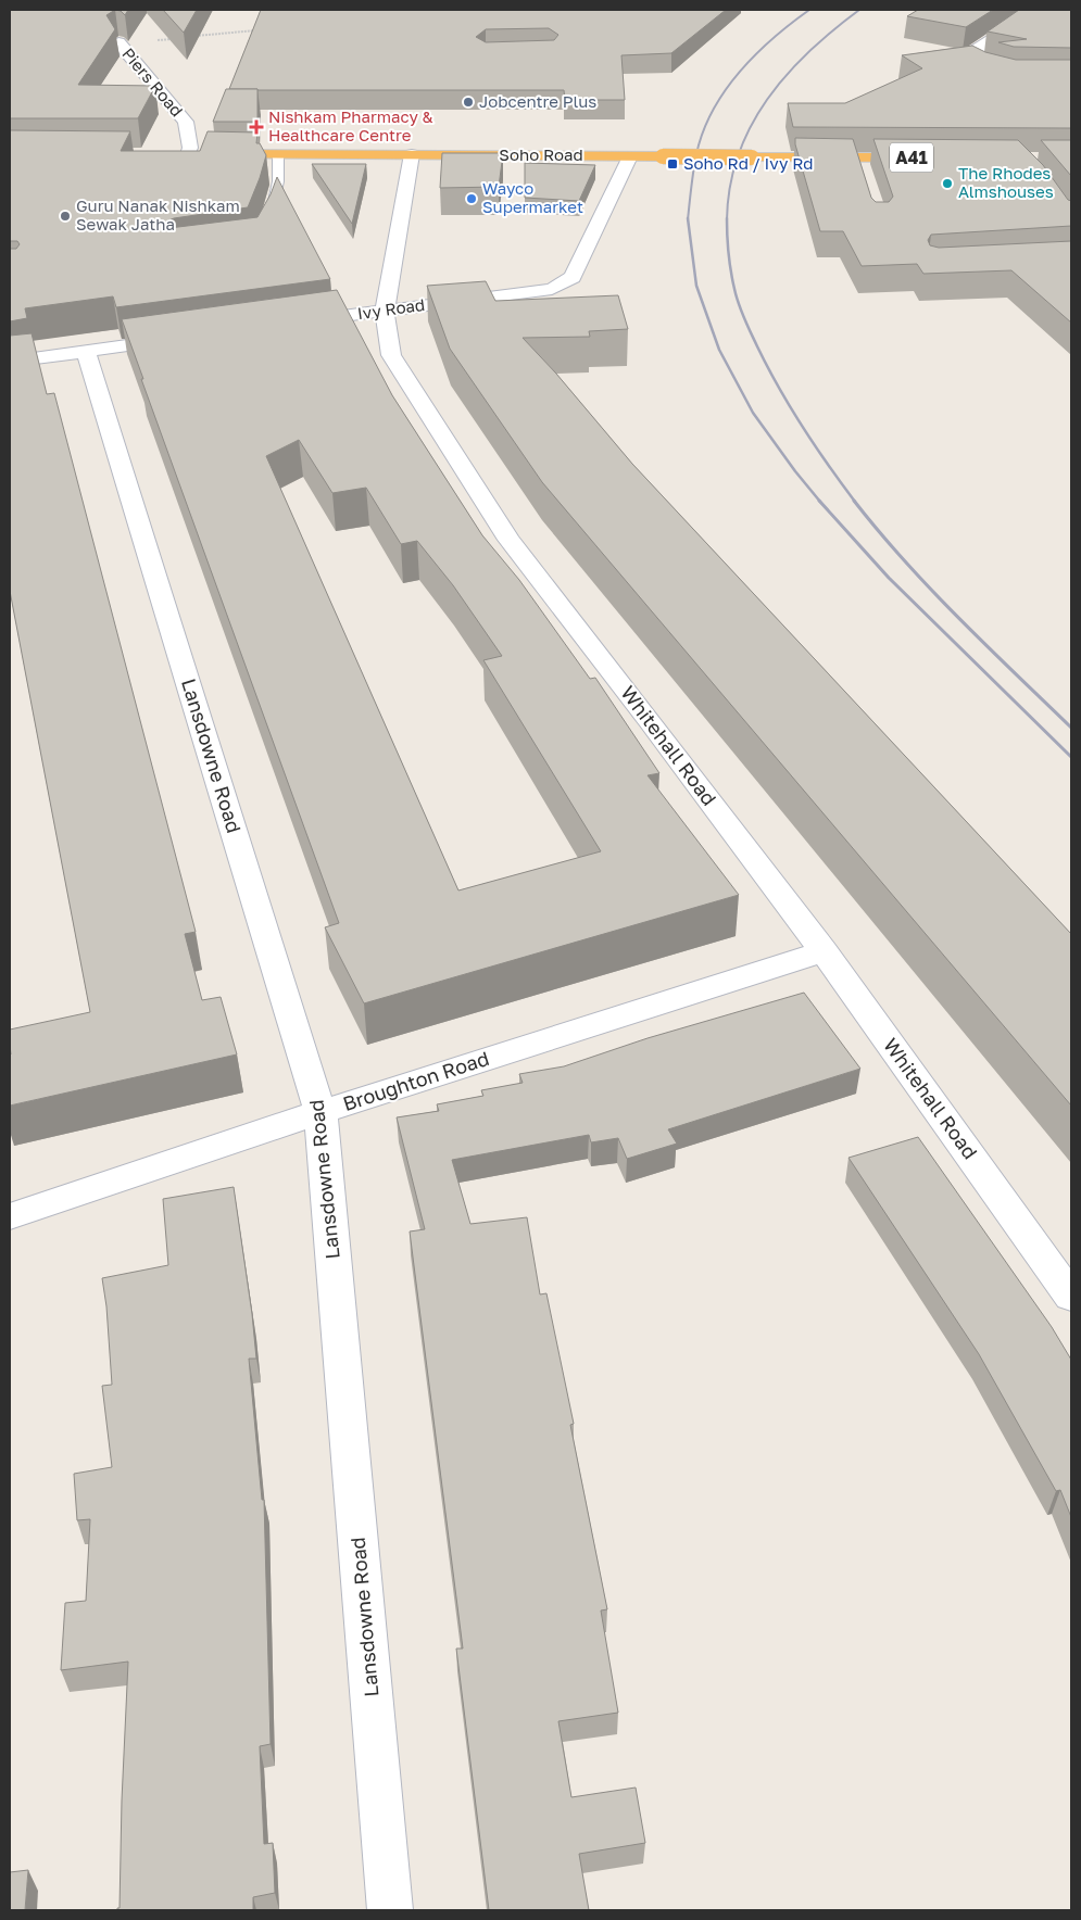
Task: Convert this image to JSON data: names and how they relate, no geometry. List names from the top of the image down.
{
  "streets": {
    "highway": ["Soho Road", "A41"],
    "street": [
      "Piers Road",
      "Ivy Road",
      "Whitehall Road",
      "Lansdowne Road",
      "Broughton Road"
    ]
  },
  "crossings": [
    ["Piers Road", "Soho Road"],
    ["Soho Road", "Ivy Road"],
    ["Soho Road", "Whitehall Road"],
    ["Ivy Road", "Whitehall Road"],
    ["Whitehall Road", "Broughton Road"],
    ["Lansdowne Road", "Broughton Road"]
  ],
  "places": {
    "other": [
      "Jobcentre Plus",
      "The Rhodes Almshouses",
      "Wayco Supermarket",
      "Guru Nanak Nishkam Sewak Jatha"
    ],
    "health": ["Nishkam Pharmacy & Healthcare Centre"],
    "transit": ["Soho Rd / Ivy Rd"]
  }
}
